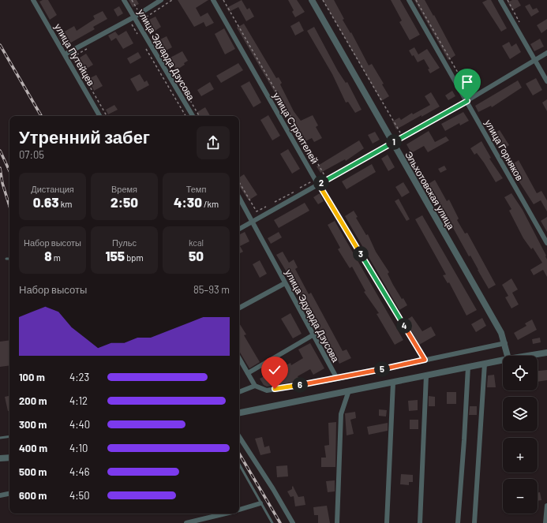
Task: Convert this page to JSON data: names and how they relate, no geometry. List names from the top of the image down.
{
  "streets": {
    "street": [
      "улица Путейцев",
      "улица Эдуарда Дзусова",
      "улица Строителей",
      "улица Горняков",
      "Эльхотовская улица"
    ]
  },
  "page": {
    "heading": ["Утренний забег", "07:05"],
    "pins": [
      "1",
      "2",
      "3",
      "4",
      "5",
      "6"
    ],
    "stats": [
      ["Дистанция", "0.63 km"],
      ["Время", "2:50"],
      ["Темп", "4:30 /km"],
      ["Набор высоты", "8 m"],
      ["Пульс", "155 bpm"],
      ["kcal", "50"]
    ],
    "chart": ["Набор высоты", "85–93 m"],
    "map_buttons": ["+", "−"],
    "list": [
      {
        "name": "100 m",
        "note": "4:23"
      },
      {
        "name": "200 m",
        "note": "4:12"
      },
      {
        "name": "300 m",
        "note": "4:40"
      },
      {
        "name": "400 m",
        "note": "4:10"
      },
      {
        "name": "500 m",
        "note": "4:46"
      },
      {
        "name": "600 m",
        "note": "4:50"
      }
    ]
  }
}
